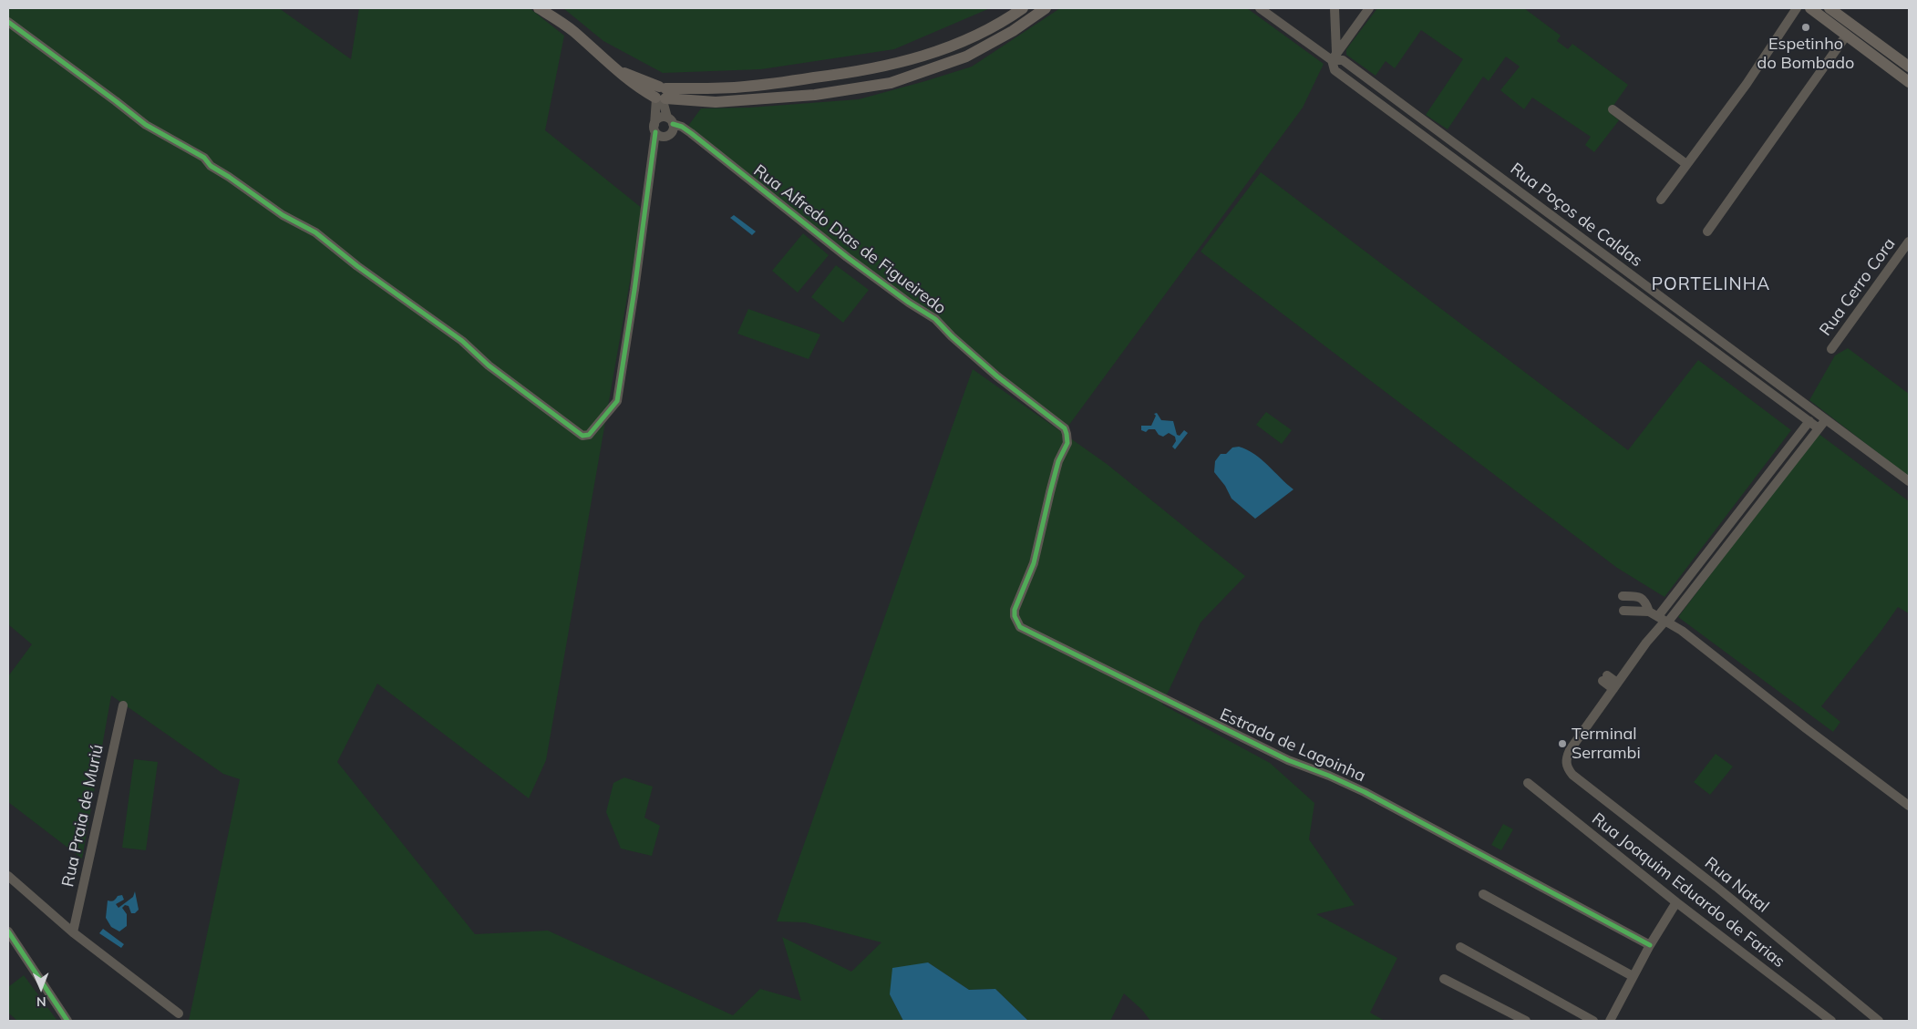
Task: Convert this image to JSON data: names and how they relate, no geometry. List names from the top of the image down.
{
  "streets": {
    "street": [
      "Rua Poços de Caldas",
      "Rua Alfredo Dias de Figueiredo",
      "Rua Cerro Cora",
      "Estrada de Lagoinha",
      "Rua Praia de Muriú",
      "Rua Natal",
      "Rua Joaquim Eduardo de Farias"
    ]
  },
  "crossings": [
    ["Rua Alfredo Dias de Figueiredo", "Estrada de Lagoinha"]
  ],
  "districts": ["PORTELINHA"],
  "places": ["Espetinho do Bombado", "Terminal Serrambi"],
  "north": "bottom"
}
